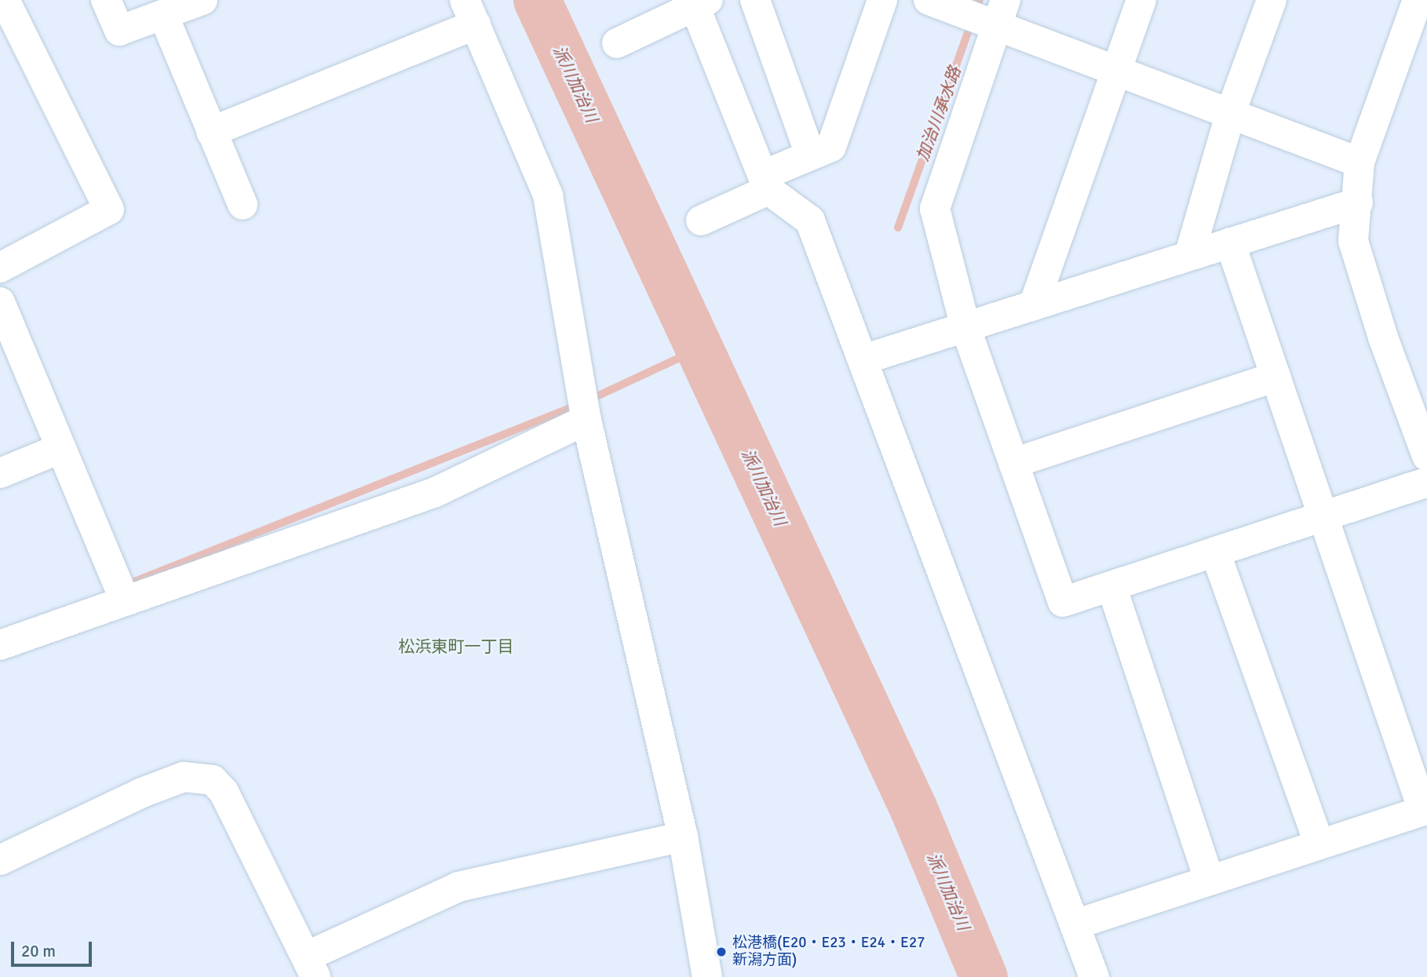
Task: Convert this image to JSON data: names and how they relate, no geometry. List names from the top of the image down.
{
  "districts": ["松浜東町一丁目"],
  "water": ["派川加治川", "加治川承水路"],
  "places": ["松港橋(E20・E23・E24・E27 新潟方面)"],
  "scale_bar": "20 m"
}
